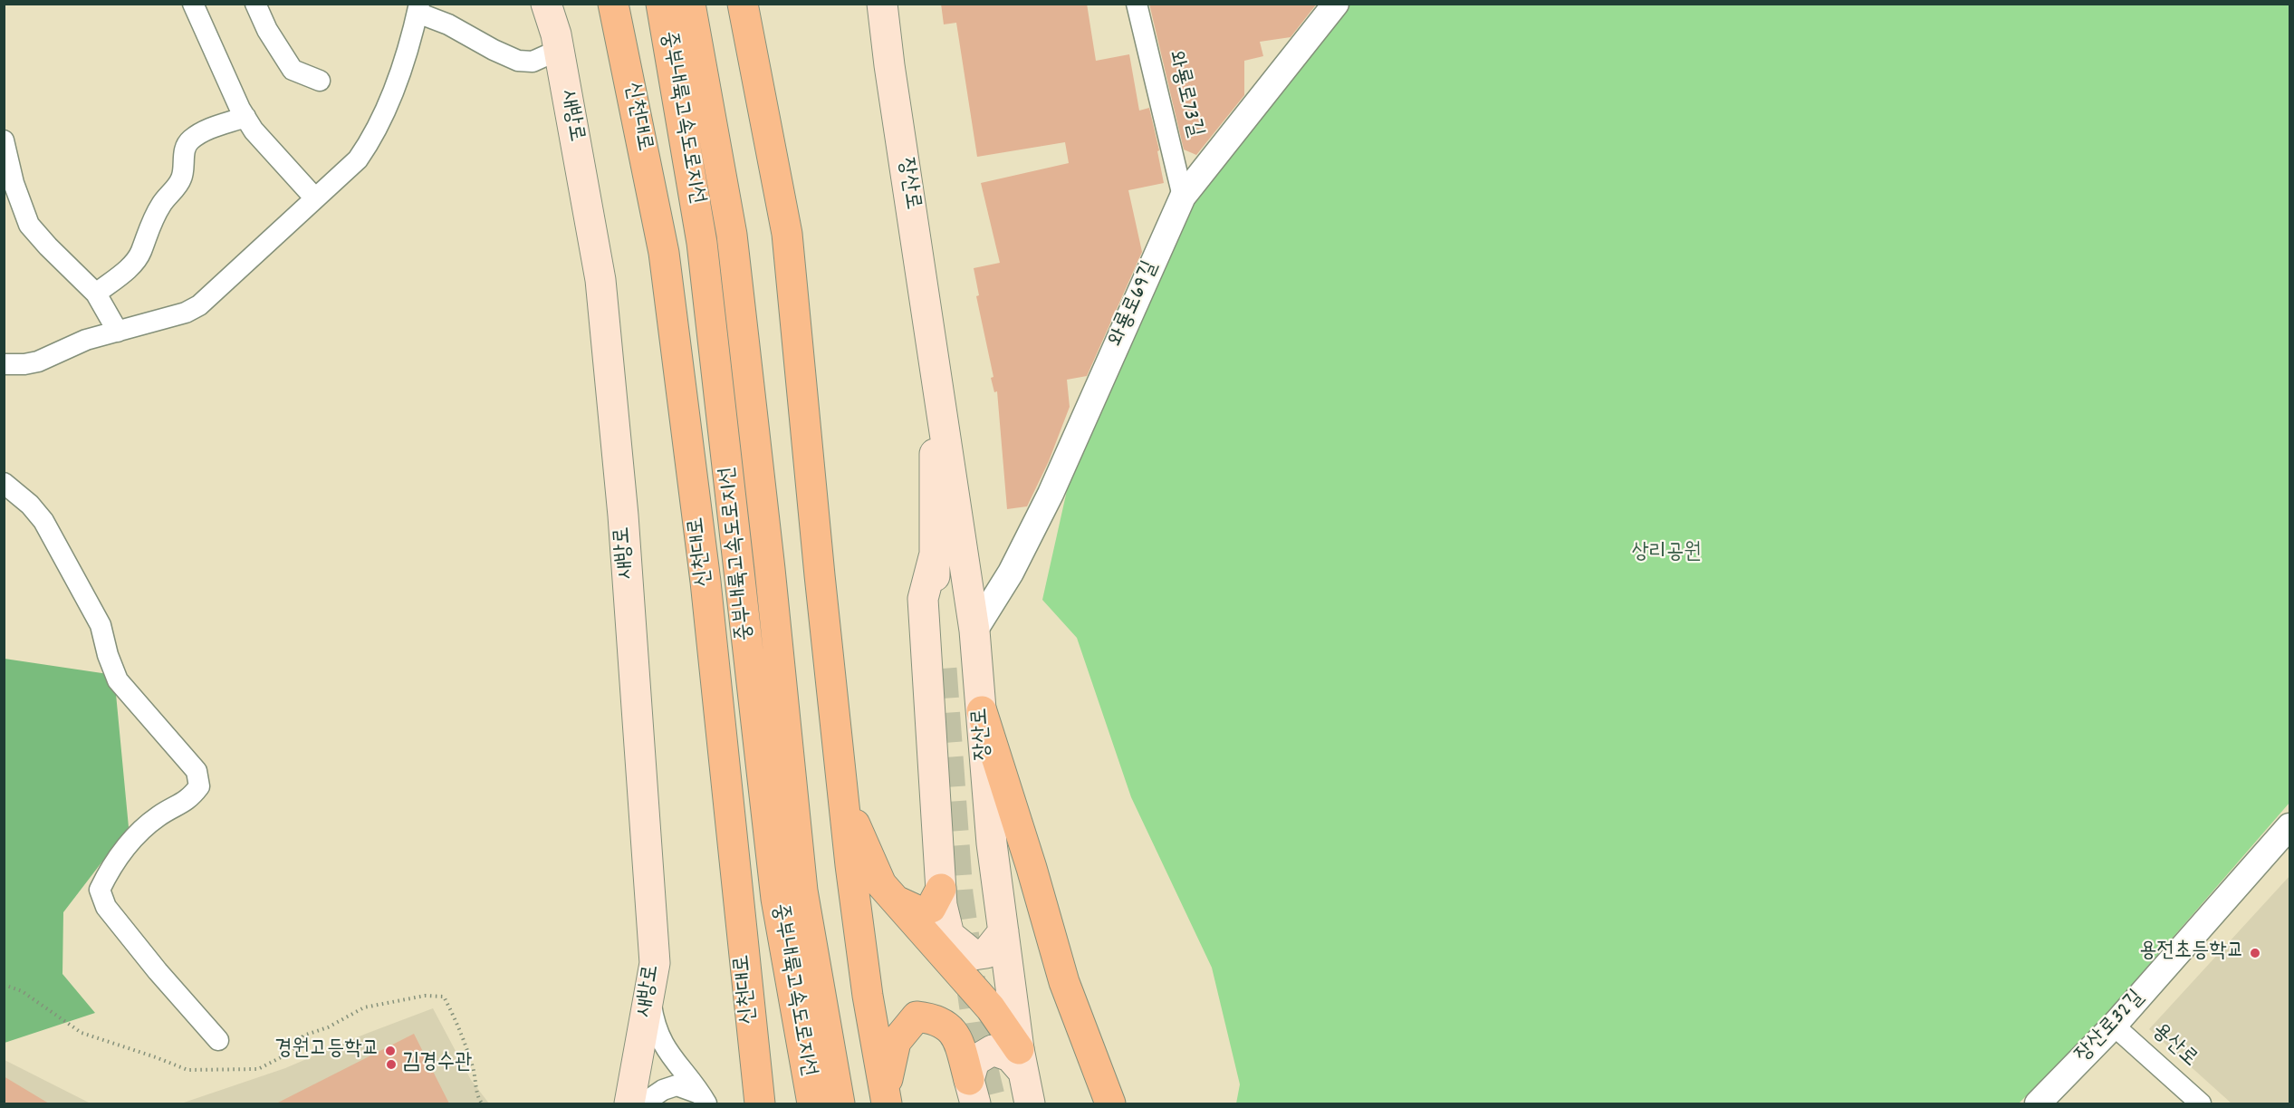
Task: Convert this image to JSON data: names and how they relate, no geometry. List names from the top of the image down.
{
  "streets": {
    "highway": ["신천대로", "중부내륙고속도로지선"],
    "main road": ["새방로", "장산로"],
    "street": [
      "와룡로73길",
      "와룡로69길",
      "장산로32길",
      "용산로"
    ]
  },
  "crossings": [
    ["와룡로73길", "와룡로69길"],
    ["장산로", "와룡로69길"],
    ["장산로32길", "용산로"]
  ],
  "parks": ["상리공원"],
  "places": ["용전초등학교", "경원고등학교", "김경수관"]
}
